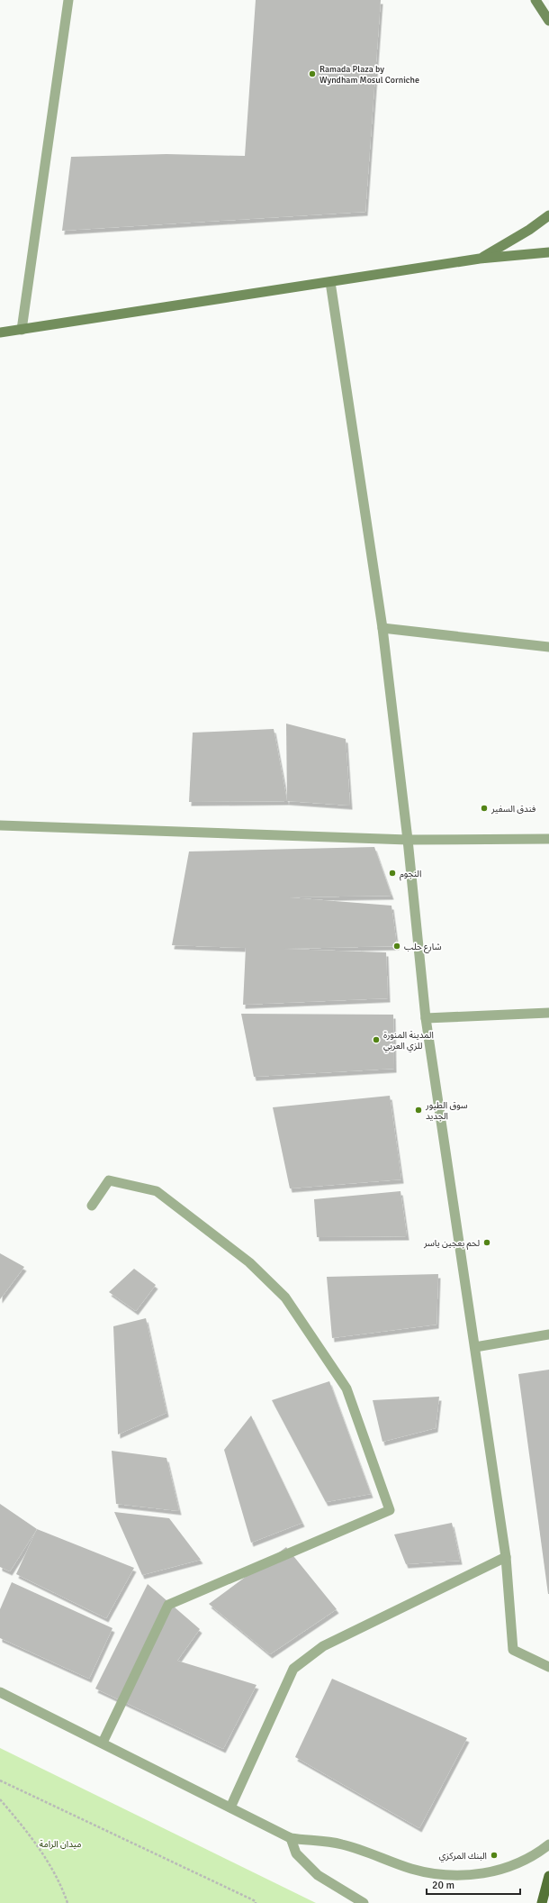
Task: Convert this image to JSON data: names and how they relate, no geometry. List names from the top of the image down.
{
  "parks": ["ميدان الرامة"],
  "places": [
    "Ramada Plaza by Wyndham Mosul Corniche",
    "فندق السفير",
    "النجوم",
    "شارع حلب",
    "المدينة المنورة للزي العربي",
    "سوق الطيور الجديد",
    "لحم بعجين ياسر",
    "البنك المركزي"
  ],
  "scale_bar": "20 m"
}
